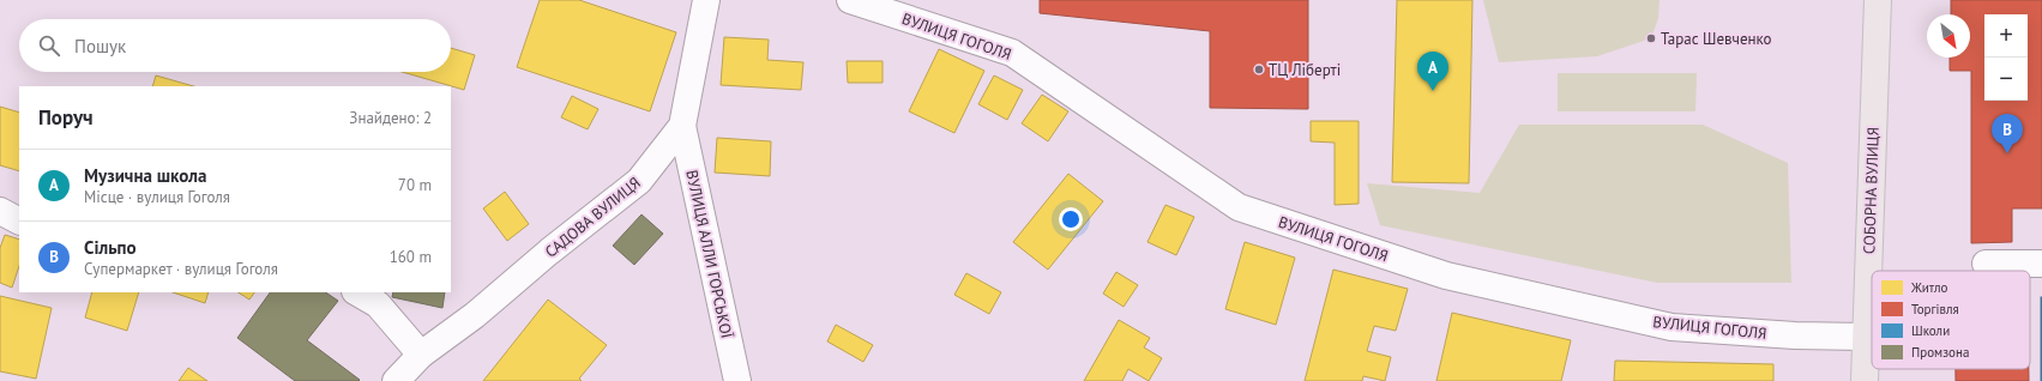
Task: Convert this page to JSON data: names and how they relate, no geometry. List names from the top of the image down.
{
  "streets": {
    "main road": ["СОБОРНА ВУЛИЦЯ"],
    "street": ["ВУЛИЦЯ ГОГОЛЯ", "САДОВА ВУЛИЦЯ", "ВУЛИЦЯ АЛЛИ ГОРСЬКОЇ"]
  },
  "crossings": [
    ["ВУЛИЦЯ ГОГОЛЯ", "СОБОРНА ВУЛИЦЯ"],
    ["САДОВА ВУЛИЦЯ", "ВУЛИЦЯ АЛЛИ ГОРСЬКОЇ"]
  ],
  "places": ["Тарас Шевченко", "ТЦ Ліберті"],
  "legend": [
    "Житло",
    "Торгівля",
    "Школи",
    "Промзона"
  ],
  "north": "bottom right",
  "page": {
    "map_buttons": ["+", "−"],
    "search": "Пошук",
    "pins": ["A", "B"],
    "heading": ["Поруч", "Знайдено: 2"],
    "list": [
      {
        "mark": "A",
        "name": "Музична школа",
        "note": "Місце · вулиця Гоголя",
        "value": "70 m"
      },
      {
        "mark": "B",
        "name": "Сільпо",
        "note": "Супермаркет · вулиця Гоголя",
        "value": "160 m"
      }
    ]
  }
}
